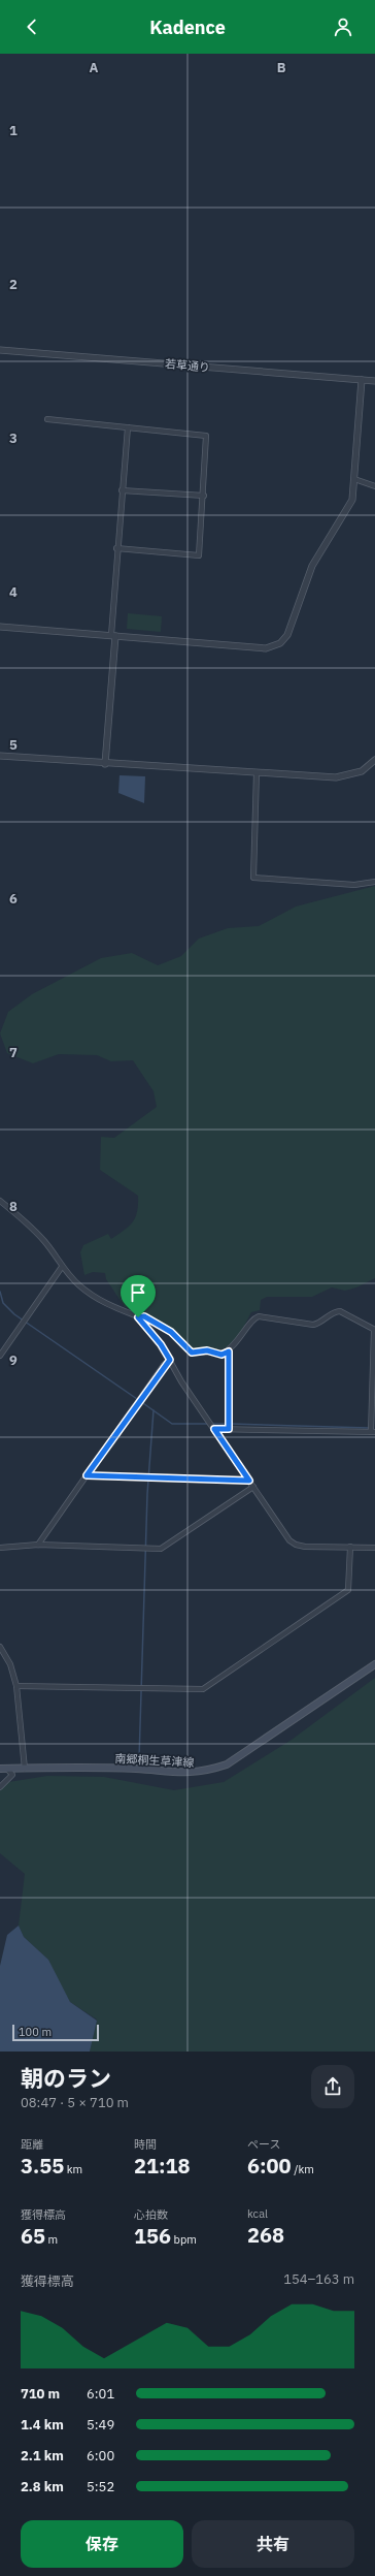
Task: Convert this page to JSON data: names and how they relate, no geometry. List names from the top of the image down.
{
  "streets": {
    "main road": ["南郷桐生草津線"],
    "street": ["若草通り"]
  },
  "scale_bar": "100 m",
  "page": {
    "header": "Kadence",
    "scale": "100 m",
    "heading": ["朝のラン", "08:47 · 5 × 710 m"],
    "stats": [
      ["距離", "3.55 km"],
      ["時間", "21:18"],
      ["ペース", "6:00 /km"],
      ["獲得標高", "65 m"],
      ["心拍数", "156 bpm"],
      ["kcal", "268"]
    ],
    "chart": ["獲得標高", "154–163 m"],
    "list": [
      {
        "name": "710 m",
        "note": "6:01"
      },
      {
        "name": "1.4 km",
        "note": "5:49"
      },
      {
        "name": "2.1 km",
        "note": "6:00"
      },
      {
        "name": "2.8 km",
        "note": "5:52"
      }
    ],
    "buttons": ["保存", "共有"]
  },
  "grid": {
    "columns": ["A", "B"],
    "rows": [
      "1",
      "2",
      "3",
      "4",
      "5",
      "6",
      "7",
      "8",
      "9"
    ]
  }
}
